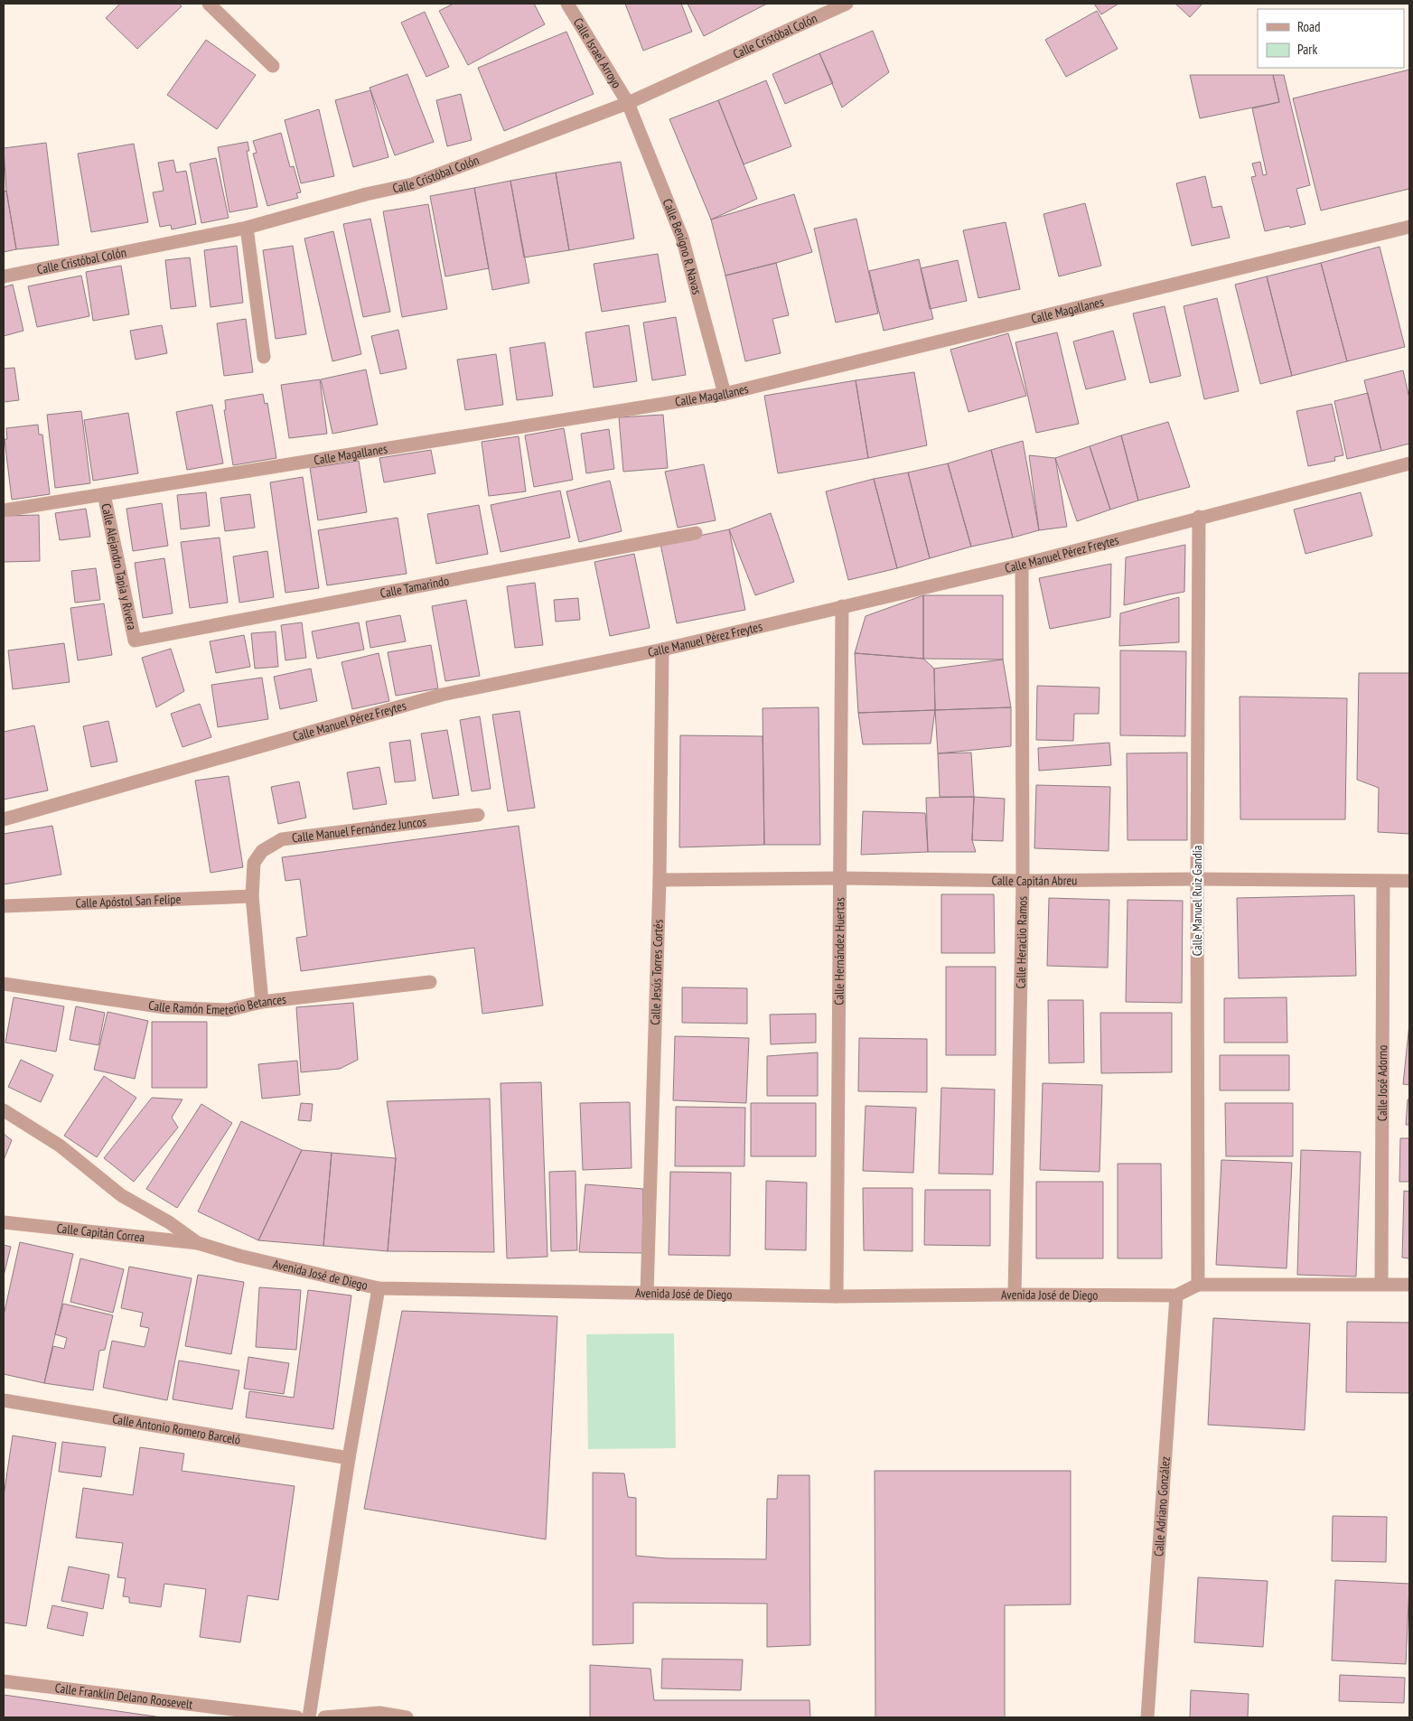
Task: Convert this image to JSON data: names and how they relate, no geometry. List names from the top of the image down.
{
  "streets": {
    "street": [
      "Calle Cristóbal Colón",
      "Calle Israel Arroyo",
      "Calle Benigno R. Navas",
      "Calle Magallanes",
      "Calle Manuel Pérez Freytes",
      "Calle Alejandro Tapia y Rivera",
      "Calle Tamarindo",
      "Calle Manuel Fernández Juncos",
      "Calle Capitán Abreu",
      "Calle Apóstol San Felipe",
      "Calle Manuel Ruiz Gandía",
      "Calle Heraclio Ramos",
      "Calle Hernández Huertas",
      "Calle Jesús Torres Cortés",
      "Calle Ramón Emeterio Betances",
      "Calle José Adorno",
      "Calle Capitán Correa",
      "Avenida José de Diego",
      "Calle Antonio Romero Barceló",
      "Calle Adriano González",
      "Calle Franklin Delano Roosevelt"
    ]
  },
  "crossings": [
    ["Calle Cristóbal Colón", "Calle Israel Arroyo"],
    ["Calle Cristóbal Colón", "Calle Benigno R. Navas"],
    ["Calle Israel Arroyo", "Calle Benigno R. Navas"],
    ["Calle Benigno R. Navas", "Calle Magallanes"],
    ["Calle Magallanes", "Calle Alejandro Tapia y Rivera"],
    ["Calle Manuel Pérez Freytes", "Calle Manuel Ruiz Gandía"],
    ["Calle Manuel Pérez Freytes", "Calle Heraclio Ramos"],
    ["Calle Manuel Pérez Freytes", "Calle Hernández Huertas"],
    ["Calle Manuel Pérez Freytes", "Calle Jesús Torres Cortés"],
    ["Calle Alejandro Tapia y Rivera", "Calle Tamarindo"],
    ["Calle Manuel Fernández Juncos", "Calle Apóstol San Felipe"],
    ["Calle Manuel Fernández Juncos", "Calle Ramón Emeterio Betances"],
    ["Calle Capitán Abreu", "Calle Manuel Ruiz Gandía"],
    ["Calle Capitán Abreu", "Calle Heraclio Ramos"],
    ["Calle Capitán Abreu", "Calle Hernández Huertas"],
    ["Calle Capitán Abreu", "Calle Jesús Torres Cortés"],
    ["Calle Capitán Abreu", "Calle José Adorno"],
    ["Calle Manuel Ruiz Gandía", "Avenida José de Diego"],
    ["Calle Heraclio Ramos", "Avenida José de Diego"],
    ["Calle Hernández Huertas", "Avenida José de Diego"],
    ["Calle Jesús Torres Cortés", "Avenida José de Diego"],
    ["Calle José Adorno", "Avenida José de Diego"],
    ["Calle Capitán Correa", "Avenida José de Diego"],
    ["Avenida José de Diego", "Calle Adriano González"]
  ],
  "legend": ["Road", "Park"]
}
